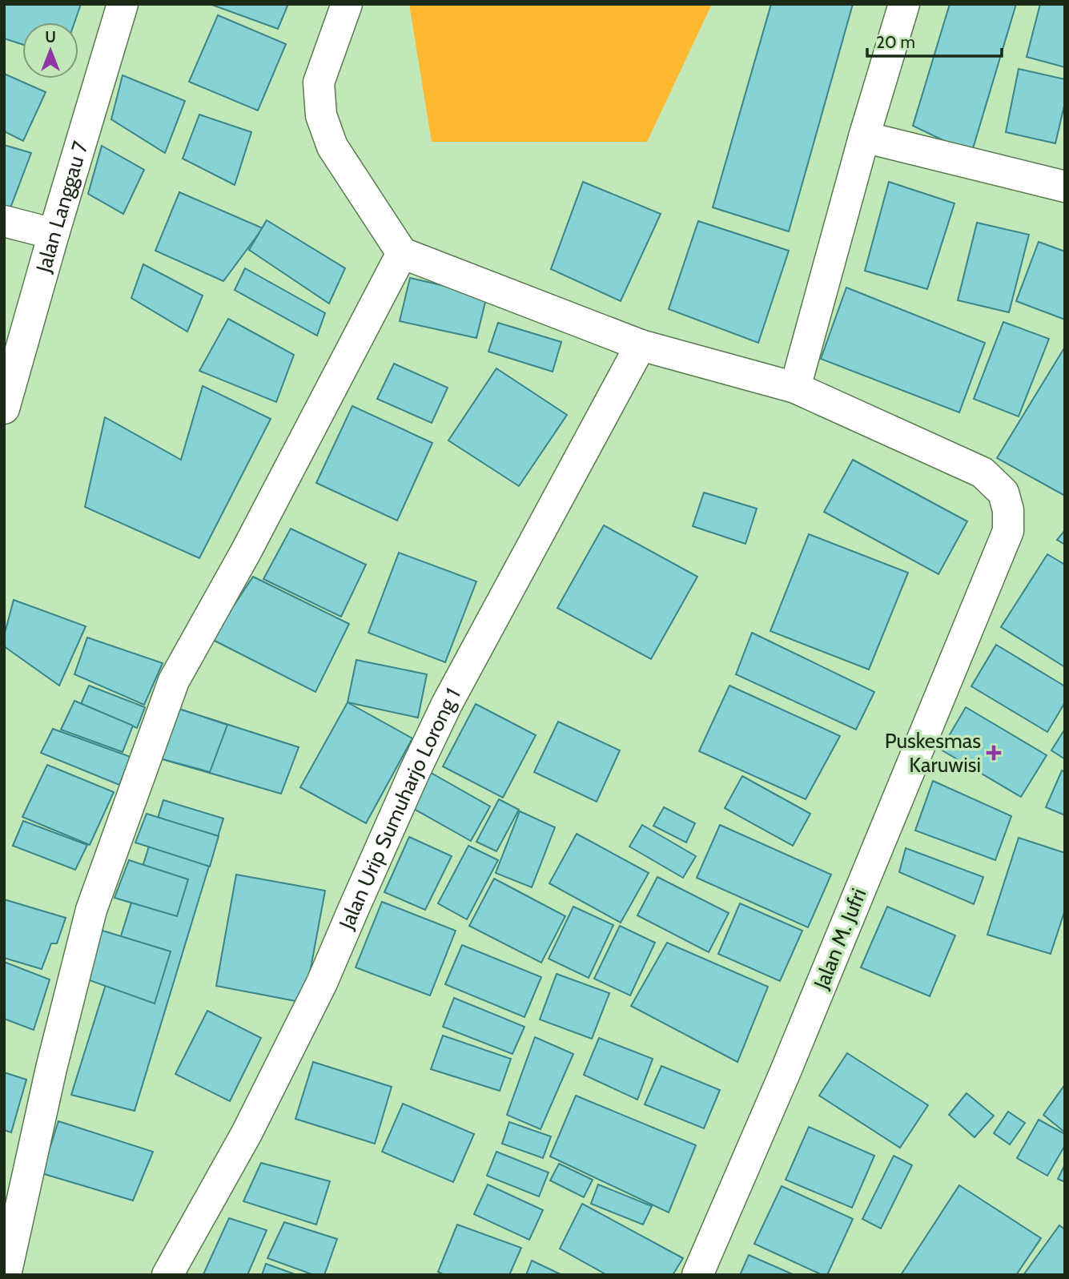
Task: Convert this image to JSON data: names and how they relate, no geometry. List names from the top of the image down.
{
  "streets": {
    "street": ["Jalan Langgau 7", "Jalan Urip Sumuharjo Lorong 1", "Jalan M. Jufri"]
  },
  "crossings": [
    ["Jalan Urip Sumuharjo Lorong 1", "Jalan M. Jufri"]
  ],
  "places": {
    "health": ["Puskesmas Karuwisi"]
  },
  "scale_bar": "20 m",
  "north": "top"
}
